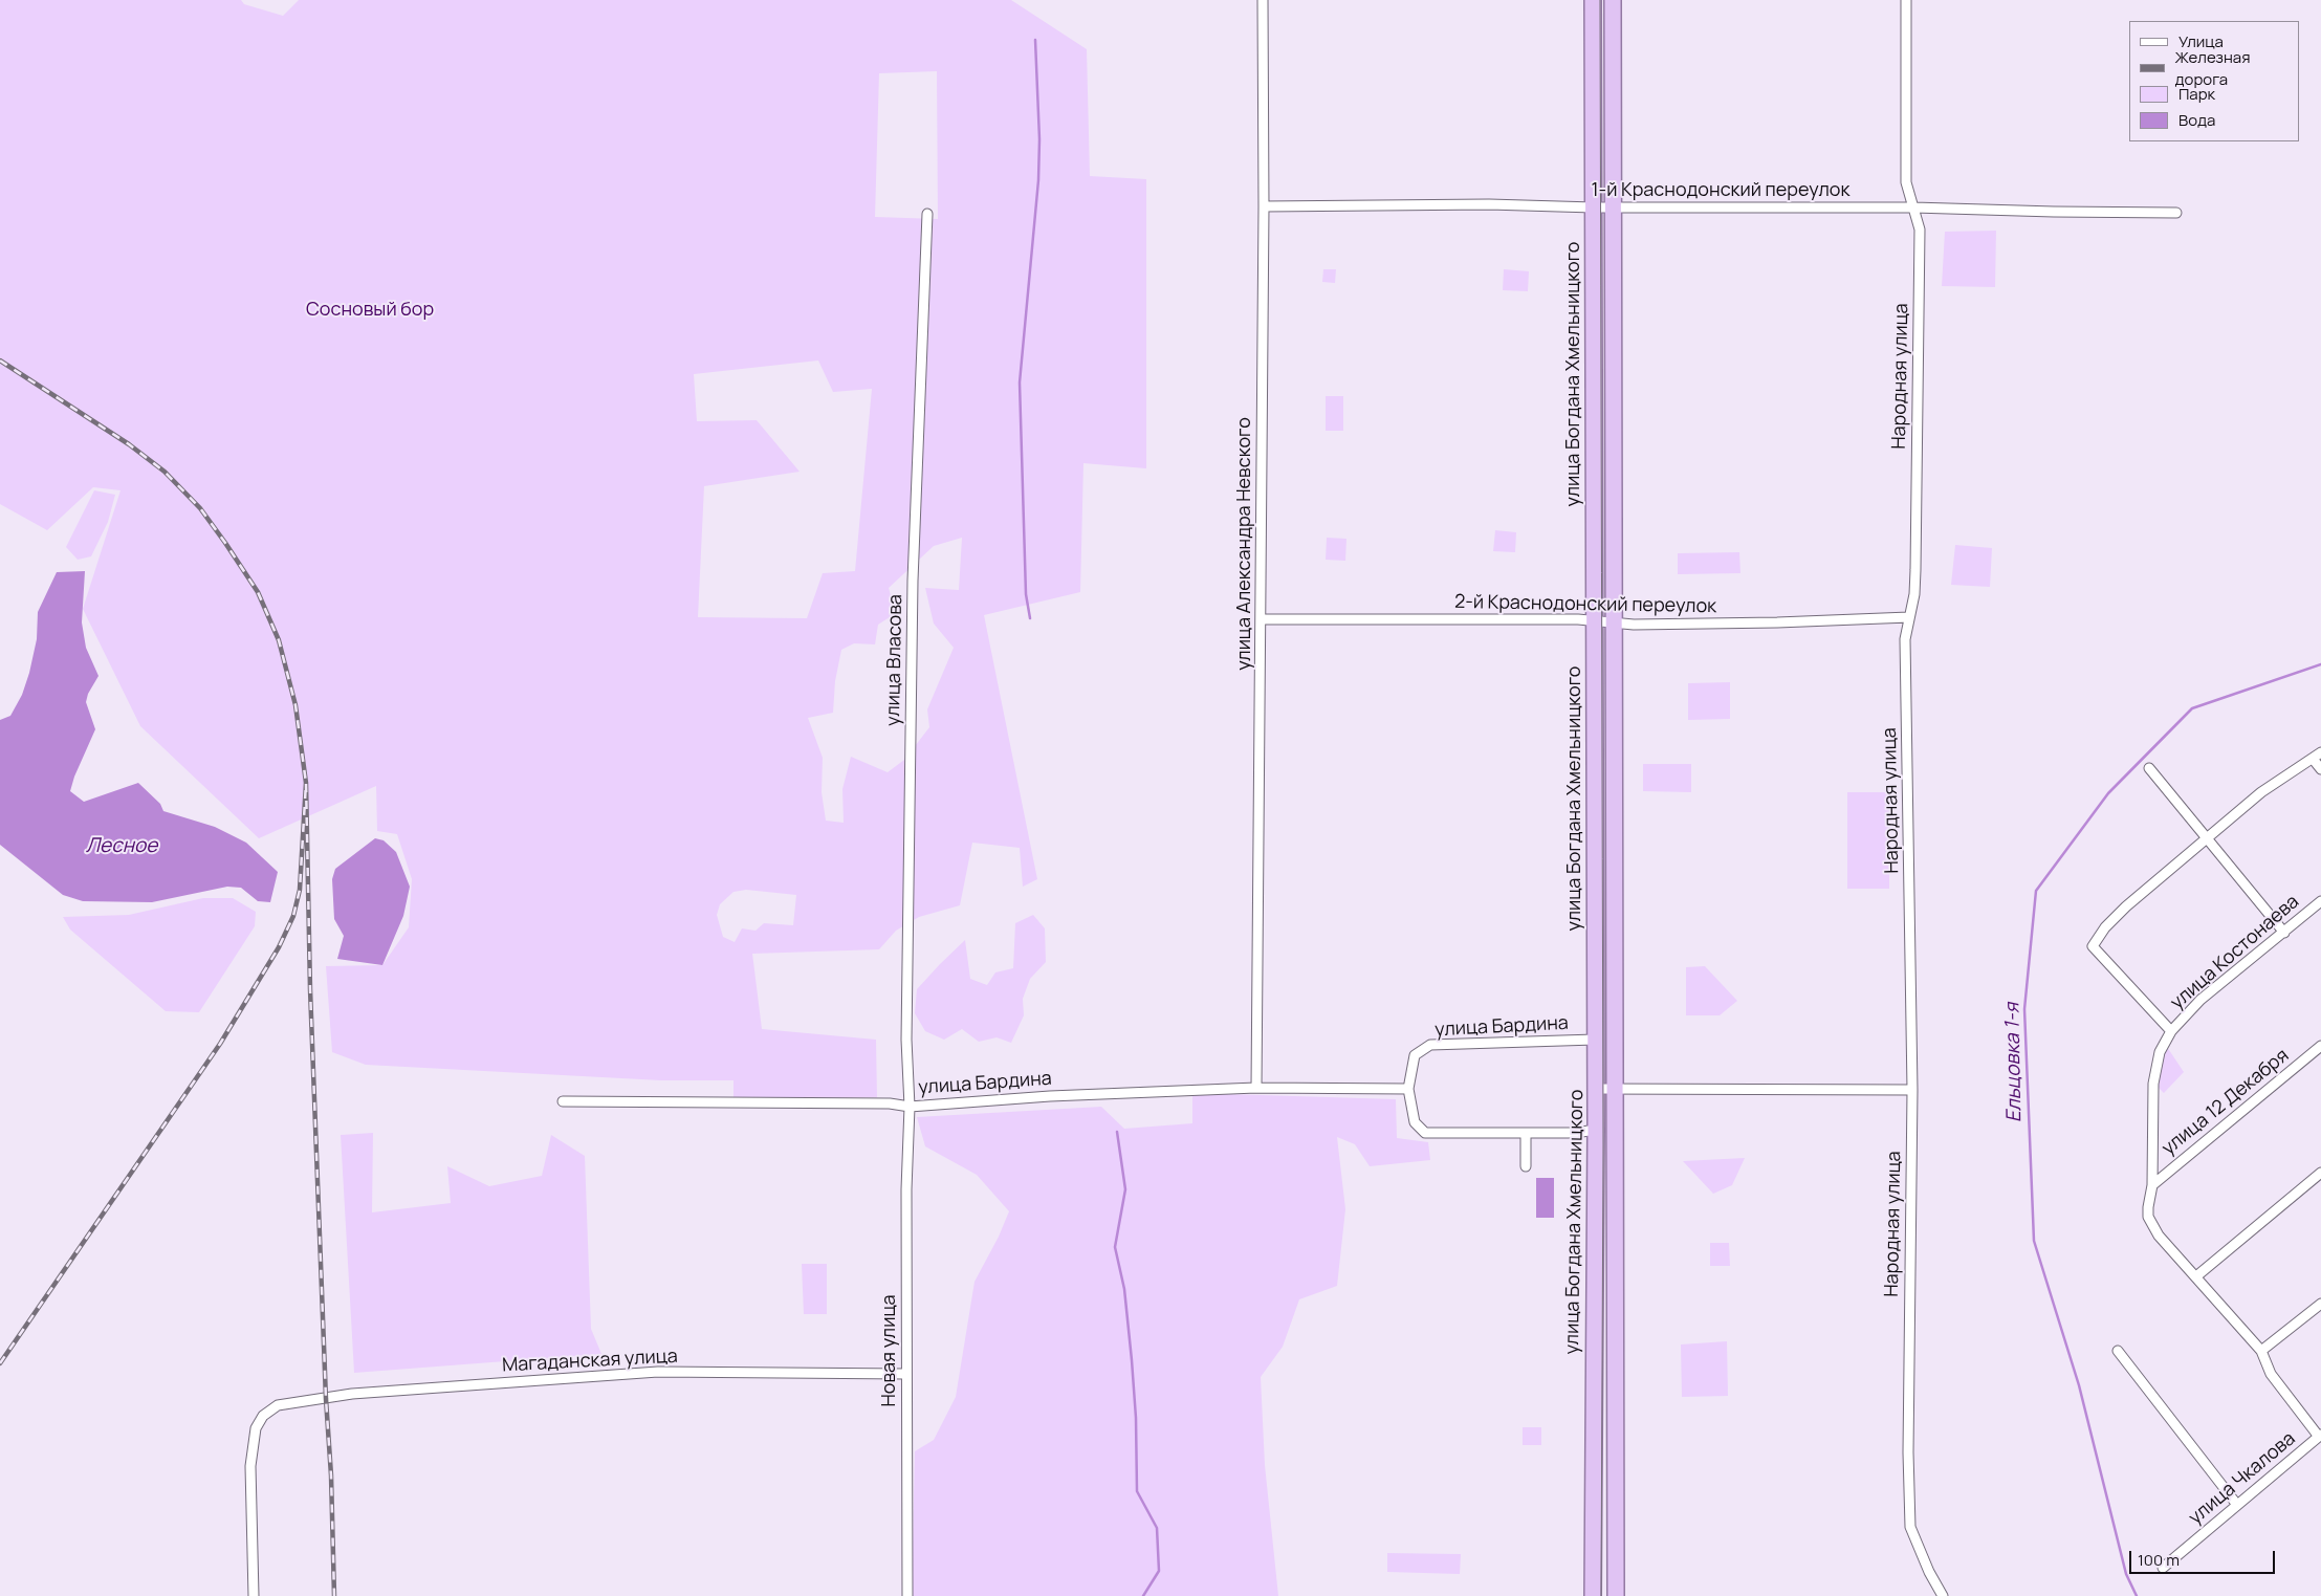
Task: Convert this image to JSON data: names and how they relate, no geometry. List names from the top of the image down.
{
  "streets": {
    "highway": ["улица Богдана Хмельницкого"],
    "street": [
      "1-й Краснодонский переулок",
      "Народная улица",
      "улица Александра Невского",
      "2-й Краснодонский переулок",
      "улица Власова",
      "улица Костонаева",
      "улица Бардина",
      "улица 12 Декабря",
      "Новая улица",
      "Магаданская улица",
      "улица Чкалова"
    ]
  },
  "crossings": [
    ["1-й Краснодонский переулок", "улица Богдана Хмельницкого"],
    ["1-й Краснодонский переулок", "Народная улица"],
    ["1-й Краснодонский переулок", "улица Александра Невского"],
    ["улица Богдана Хмельницкого", "2-й Краснодонский переулок"],
    ["улица Богдана Хмельницкого", "улица Бардина"],
    ["Народная улица", "2-й Краснодонский переулок"],
    ["улица Александра Невского", "2-й Краснодонский переулок"],
    ["улица Александра Невского", "улица Бардина"],
    ["улица Власова", "улица Бардина"],
    ["улица Власова", "Новая улица"],
    ["улица Костонаева", "улица 12 Декабря"],
    ["улица Костонаева", "улица Чкалова"],
    ["улица Бардина", "Новая улица"],
    ["Новая улица", "Магаданская улица"]
  ],
  "water": ["Лесное", "Ельцовка 1-я"],
  "parks": ["Сосновый бор"],
  "legend": [
    "Улица",
    "Железная дорога",
    "Парк",
    "Вода"
  ],
  "scale_bar": "100 m"
}
